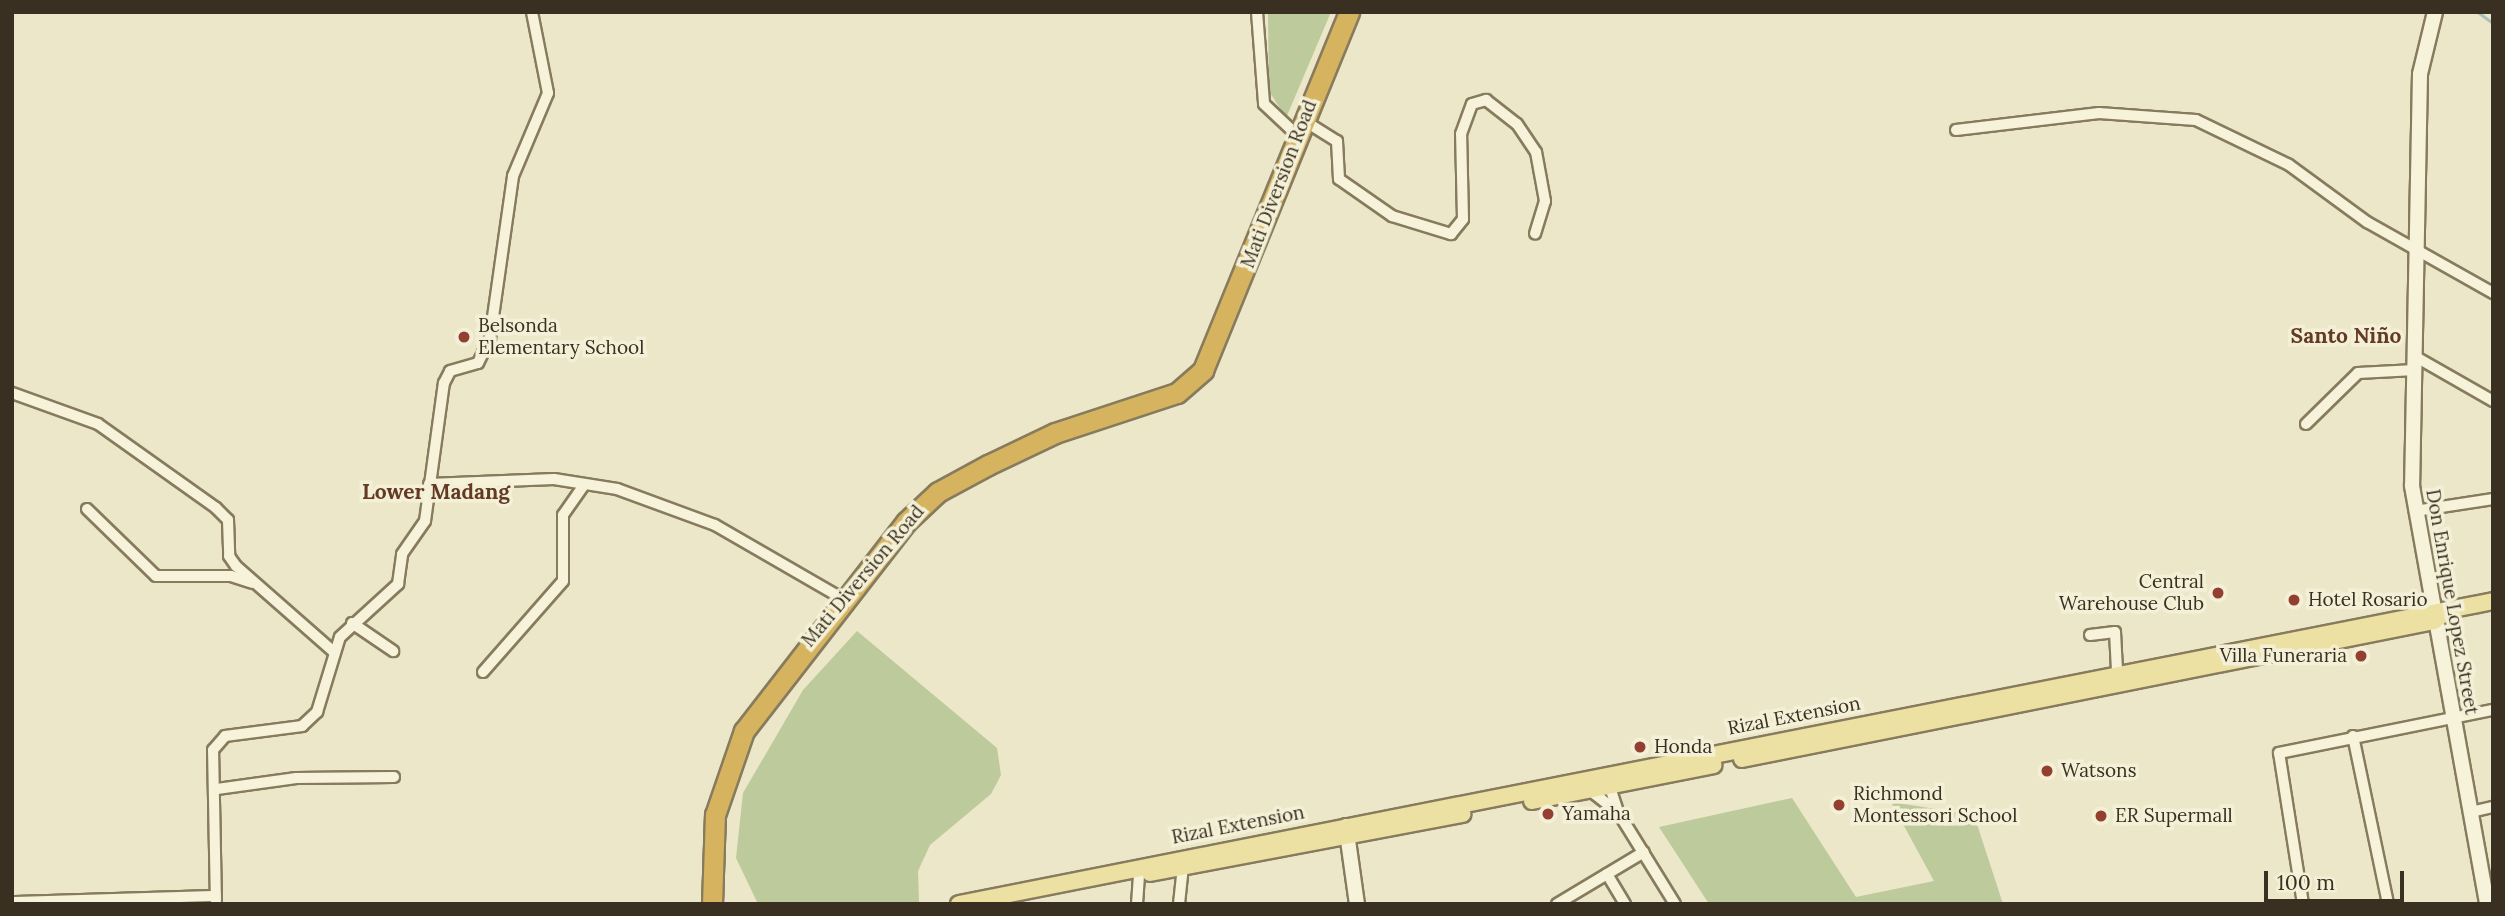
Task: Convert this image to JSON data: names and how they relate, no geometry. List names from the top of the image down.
{
  "streets": {
    "highway": ["Mati Diversion Road"],
    "main road": ["Rizal Extension"],
    "street": ["Don Enrique Lopez Street"]
  },
  "crossings": [
    ["Don Enrique Lopez Street", "Rizal Extension"]
  ],
  "districts": ["Santo Niño", "Lower Madang"],
  "places": [
    "Belsonda Elementary School",
    "Central Warehouse Club",
    "Hotel Rosario",
    "Villa Funeraria",
    "Honda",
    "Watsons",
    "Richmond Montessori School",
    "Yamaha",
    "ER Supermall"
  ],
  "scale_bar": "100 m"
}
